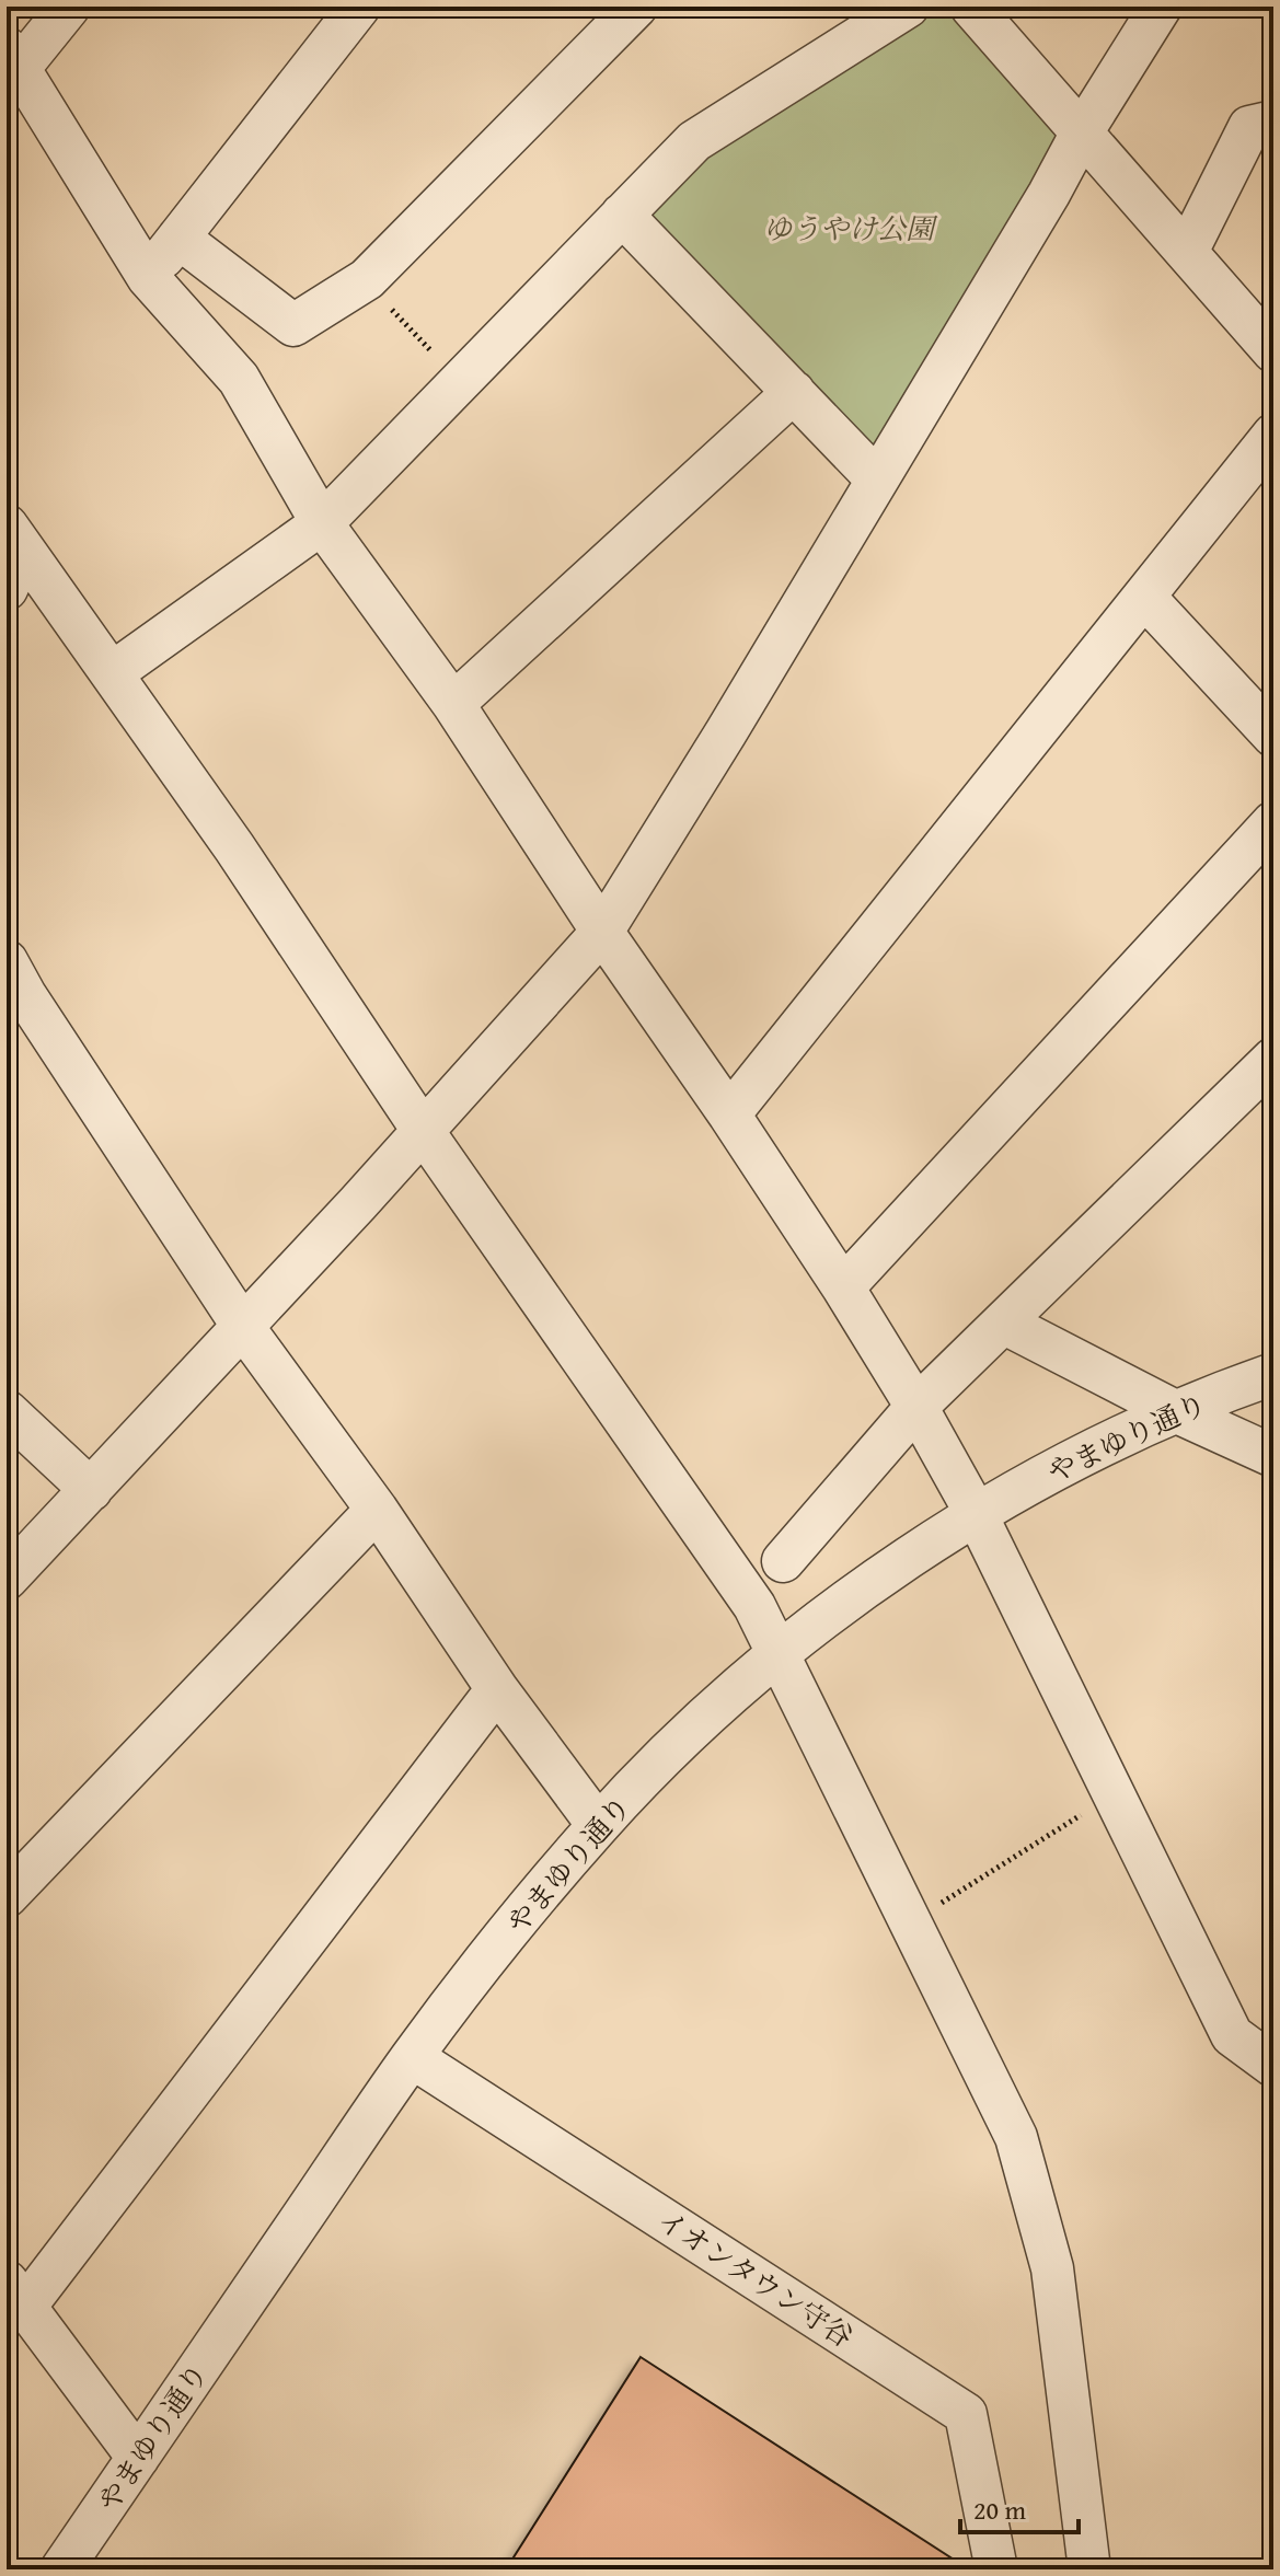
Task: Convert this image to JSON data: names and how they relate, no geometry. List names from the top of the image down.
{
  "streets": {
    "street": ["やまゆり通り", "イオンタウン守谷"]
  },
  "crossings": [
    ["やまゆり通り", "イオンタウン守谷"]
  ],
  "parks": ["ゆうやけ公園"],
  "scale_bar": "20 m"
}
